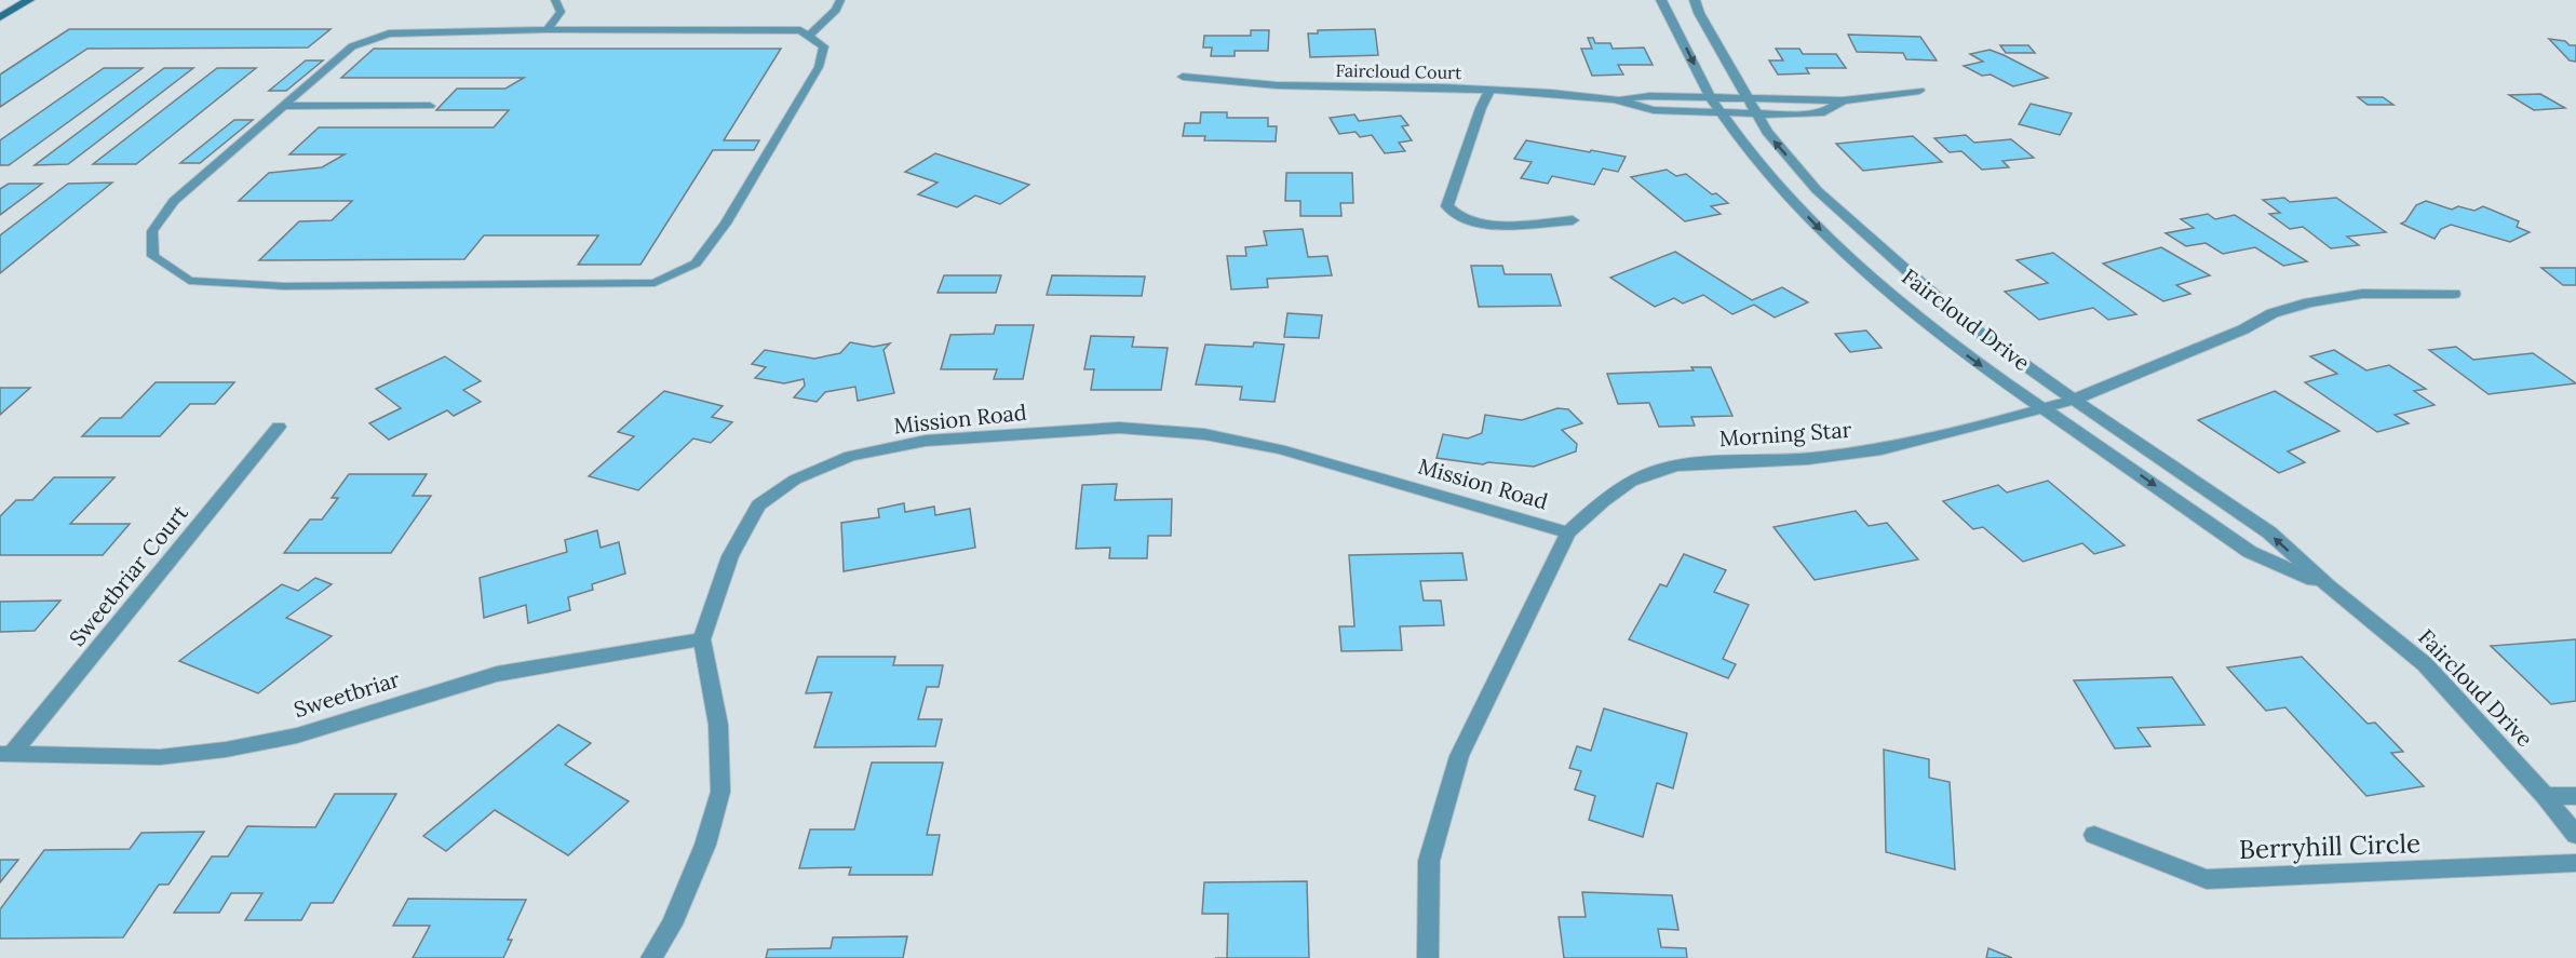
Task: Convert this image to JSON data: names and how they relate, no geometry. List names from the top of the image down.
{
  "streets": {
    "street": [
      "Faircloud Court",
      "Faircloud Drive",
      "Mission Road",
      "Morning Star",
      "Sweetbriar Court",
      "Sweetbriar",
      "Berryhill Circle"
    ]
  },
  "crossings": [
    ["Faircloud Court", "Faircloud Drive"],
    ["Faircloud Drive", "Morning Star"],
    ["Mission Road", "Morning Star"],
    ["Mission Road", "Sweetbriar"],
    ["Sweetbriar Court", "Sweetbriar"]
  ]
}
